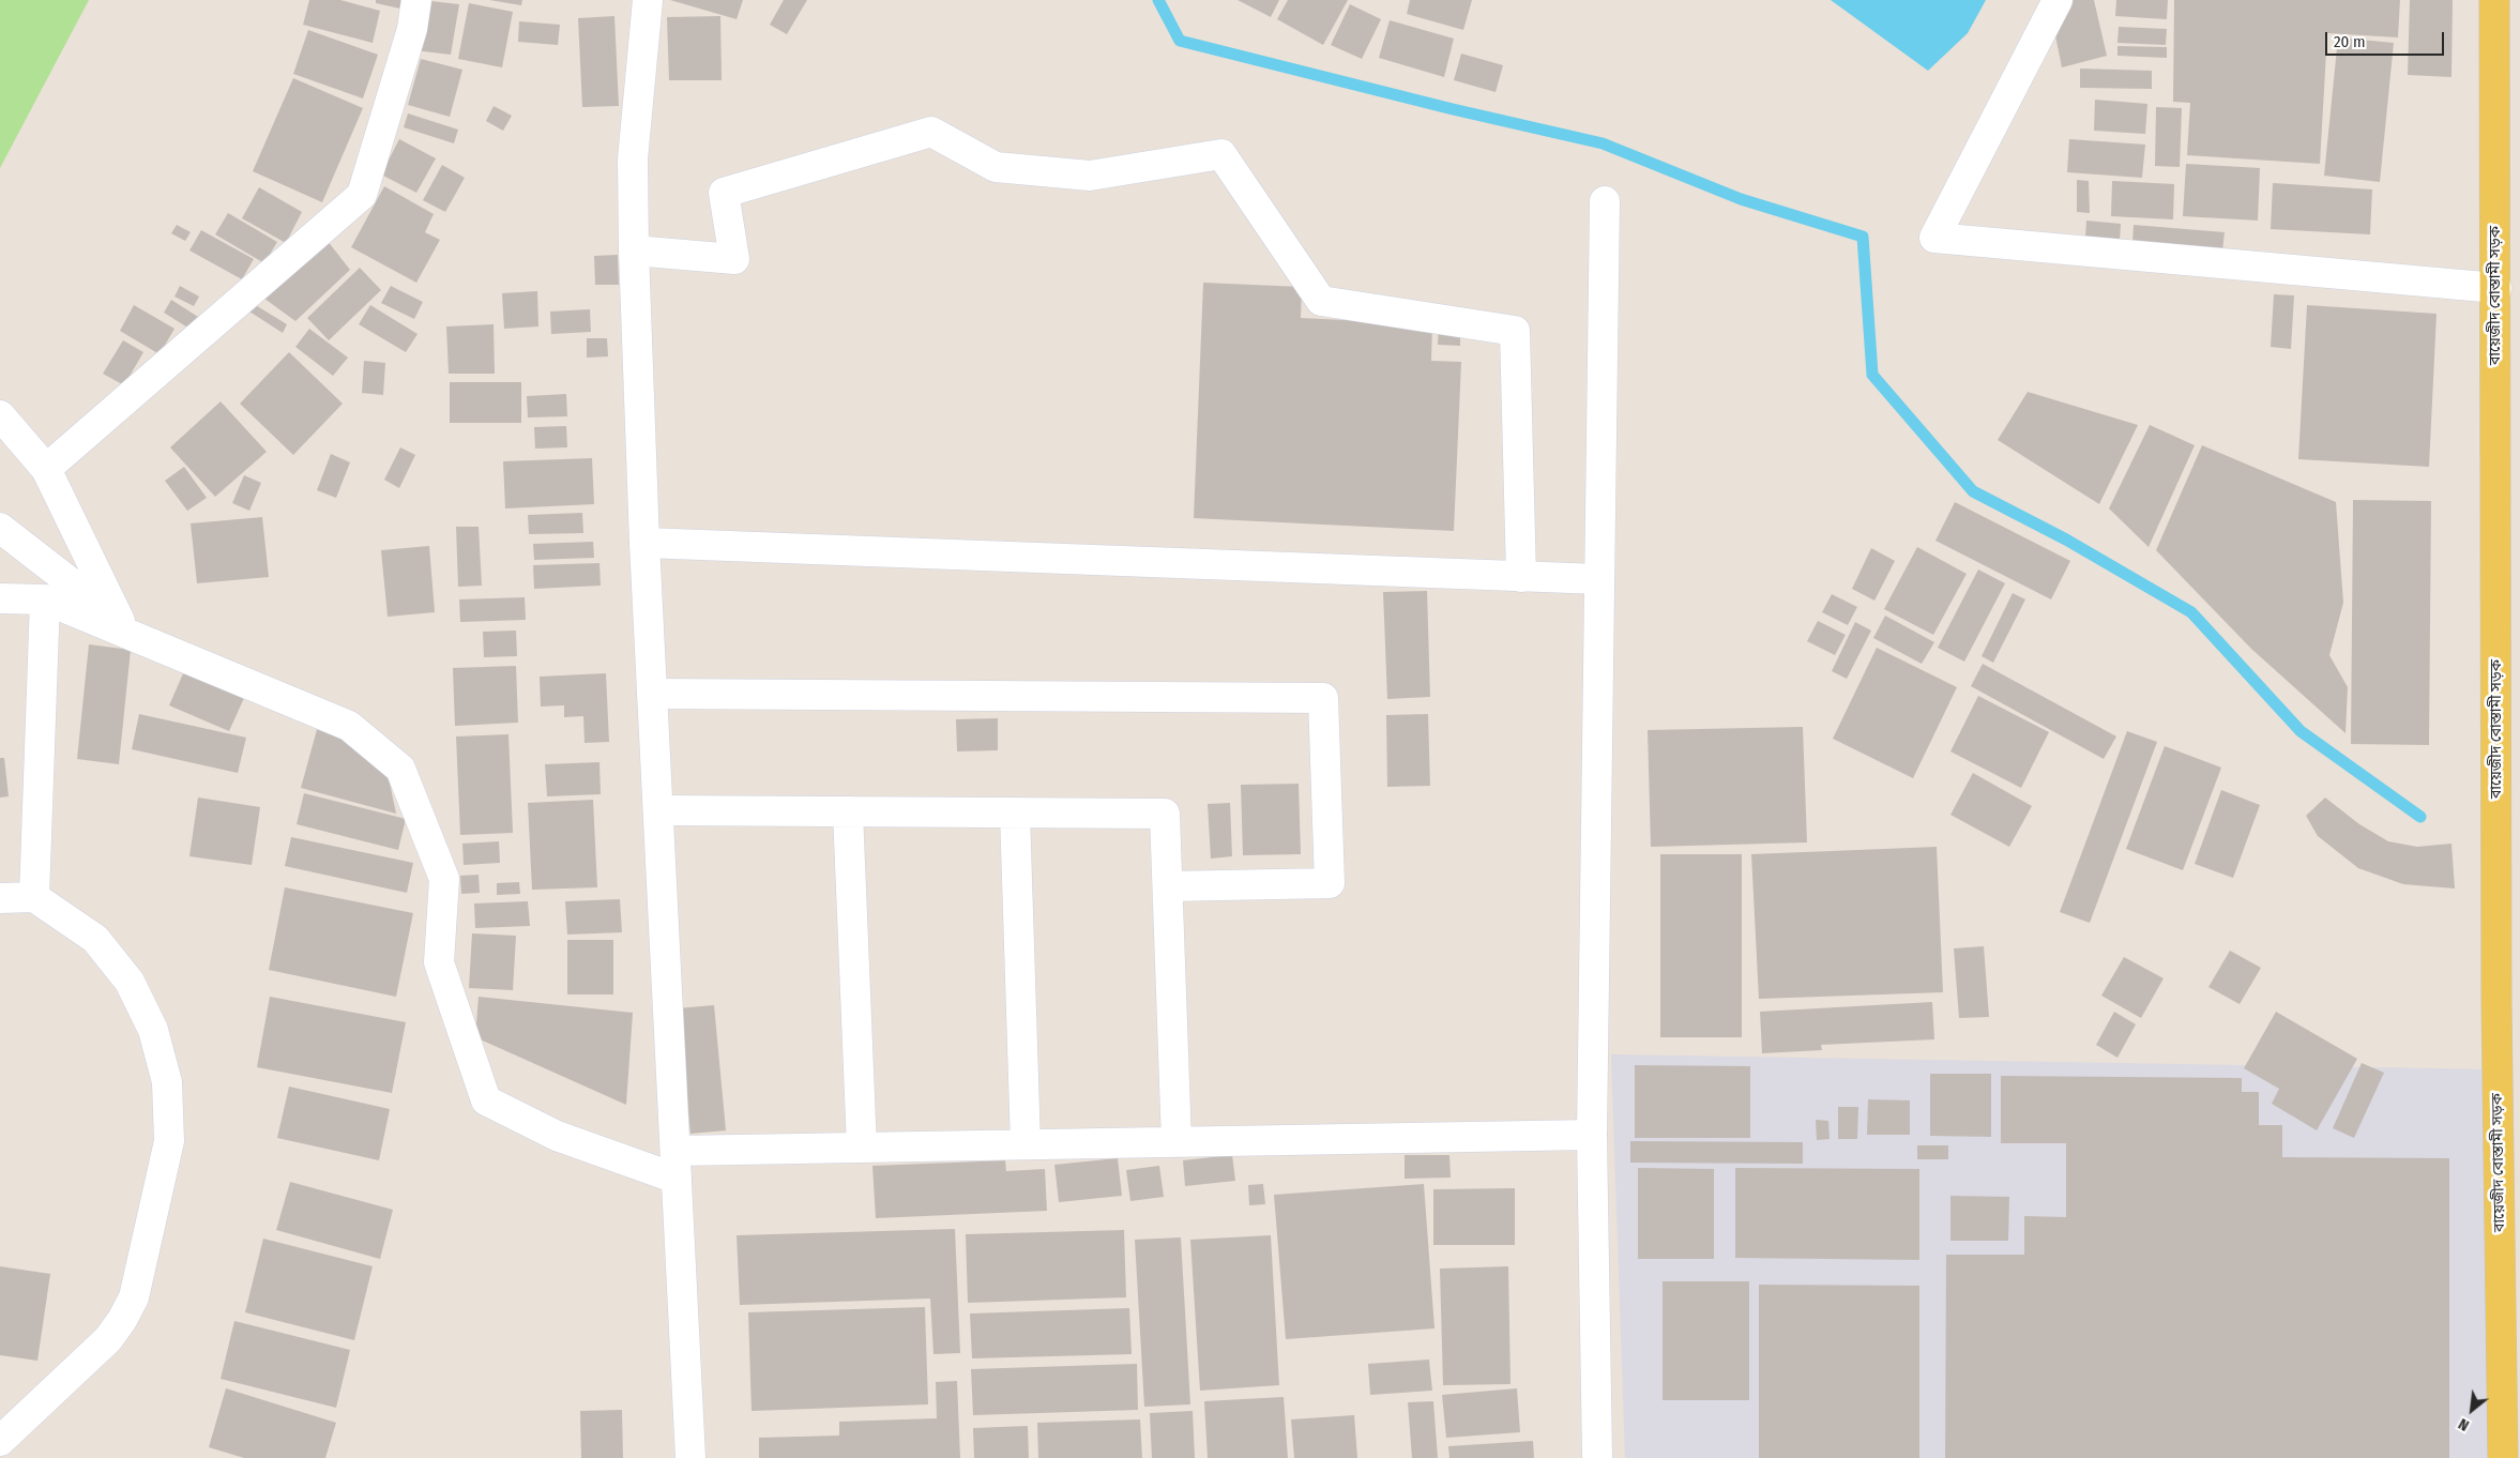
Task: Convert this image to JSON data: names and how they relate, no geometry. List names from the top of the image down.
{
  "streets": {
    "main road": ["বায়েজীদ বোস্তামী সড়ক"]
  },
  "scale_bar": "20 m",
  "north": "bottom left"
}
